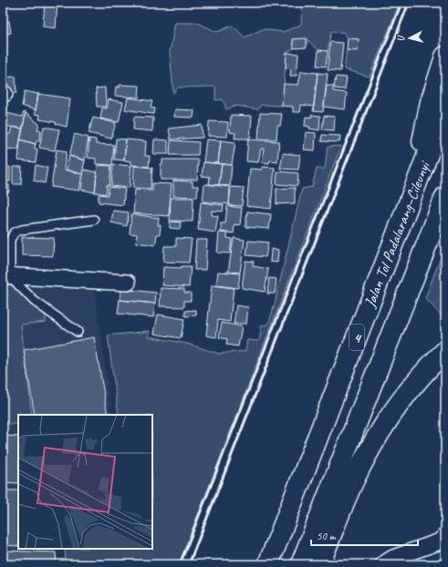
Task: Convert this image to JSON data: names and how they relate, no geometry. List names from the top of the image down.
{
  "streets": {
    "highway": ["Jalan Tol Padalarang–Cileunyi", "4"]
  },
  "scale_bar": "50 m",
  "north": "left"
}
